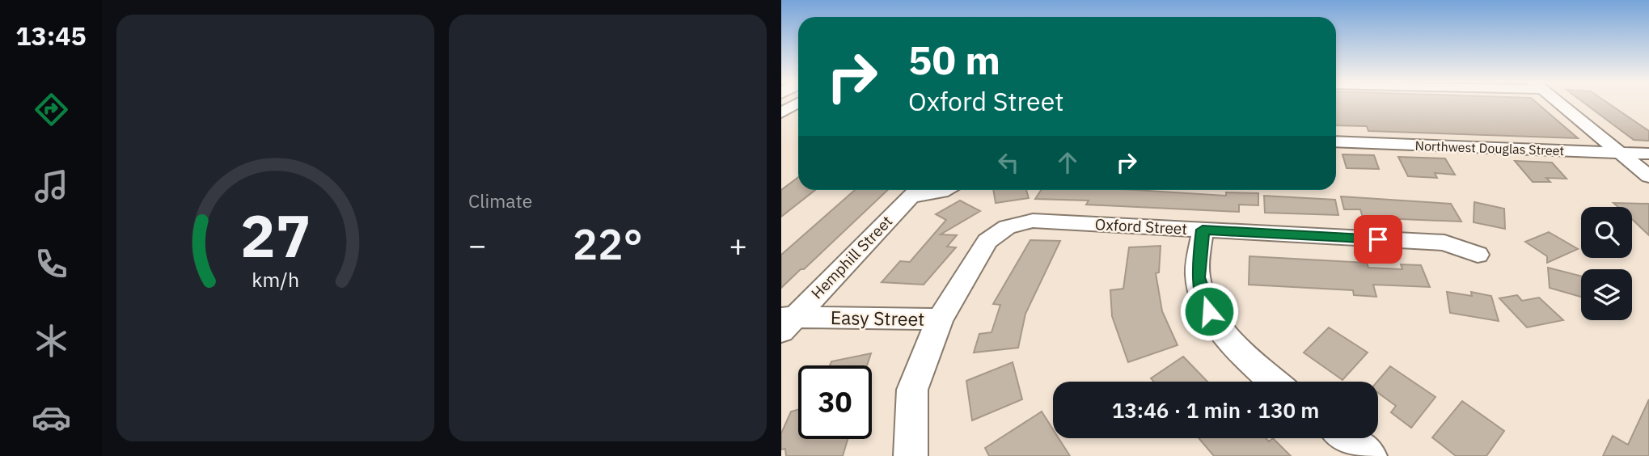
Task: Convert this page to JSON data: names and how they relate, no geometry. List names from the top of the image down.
{
  "streets": {
    "street": [
      "Northwest Douglas Street",
      "Oxford Street",
      "Hemphill Street",
      "Easy Street"
    ]
  },
  "crossings": [
    ["Oxford Street", "Easy Street"],
    ["Hemphill Street", "Easy Street"]
  ],
  "page": {
    "tabs": "13:45",
    "tile": "Climate",
    "turn": ["50 m", "Oxford Street"],
    "heat": ["−", "22°", "+"],
    "limit": "30",
    "trip": "13:46 · 1 min · 130 m",
    "gauge": ["27", "km/h"]
  }
}
